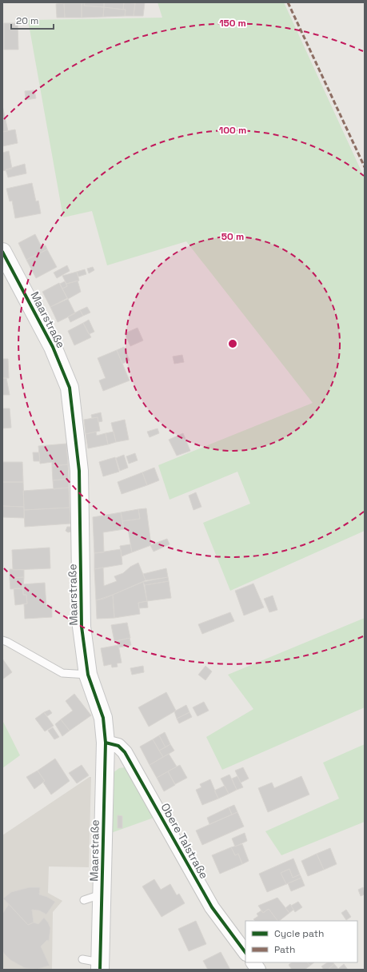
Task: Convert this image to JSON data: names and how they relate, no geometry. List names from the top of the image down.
{
  "streets": {
    "street": ["Maarstraße", "Obere Talstraße"]
  },
  "crossings": [
    ["Maarstraße", "Obere Talstraße"]
  ],
  "legend": ["Cycle path", "Path"],
  "scale_bar": "20 m",
  "rings": ["150 m", "100 m", "50 m"]
}
